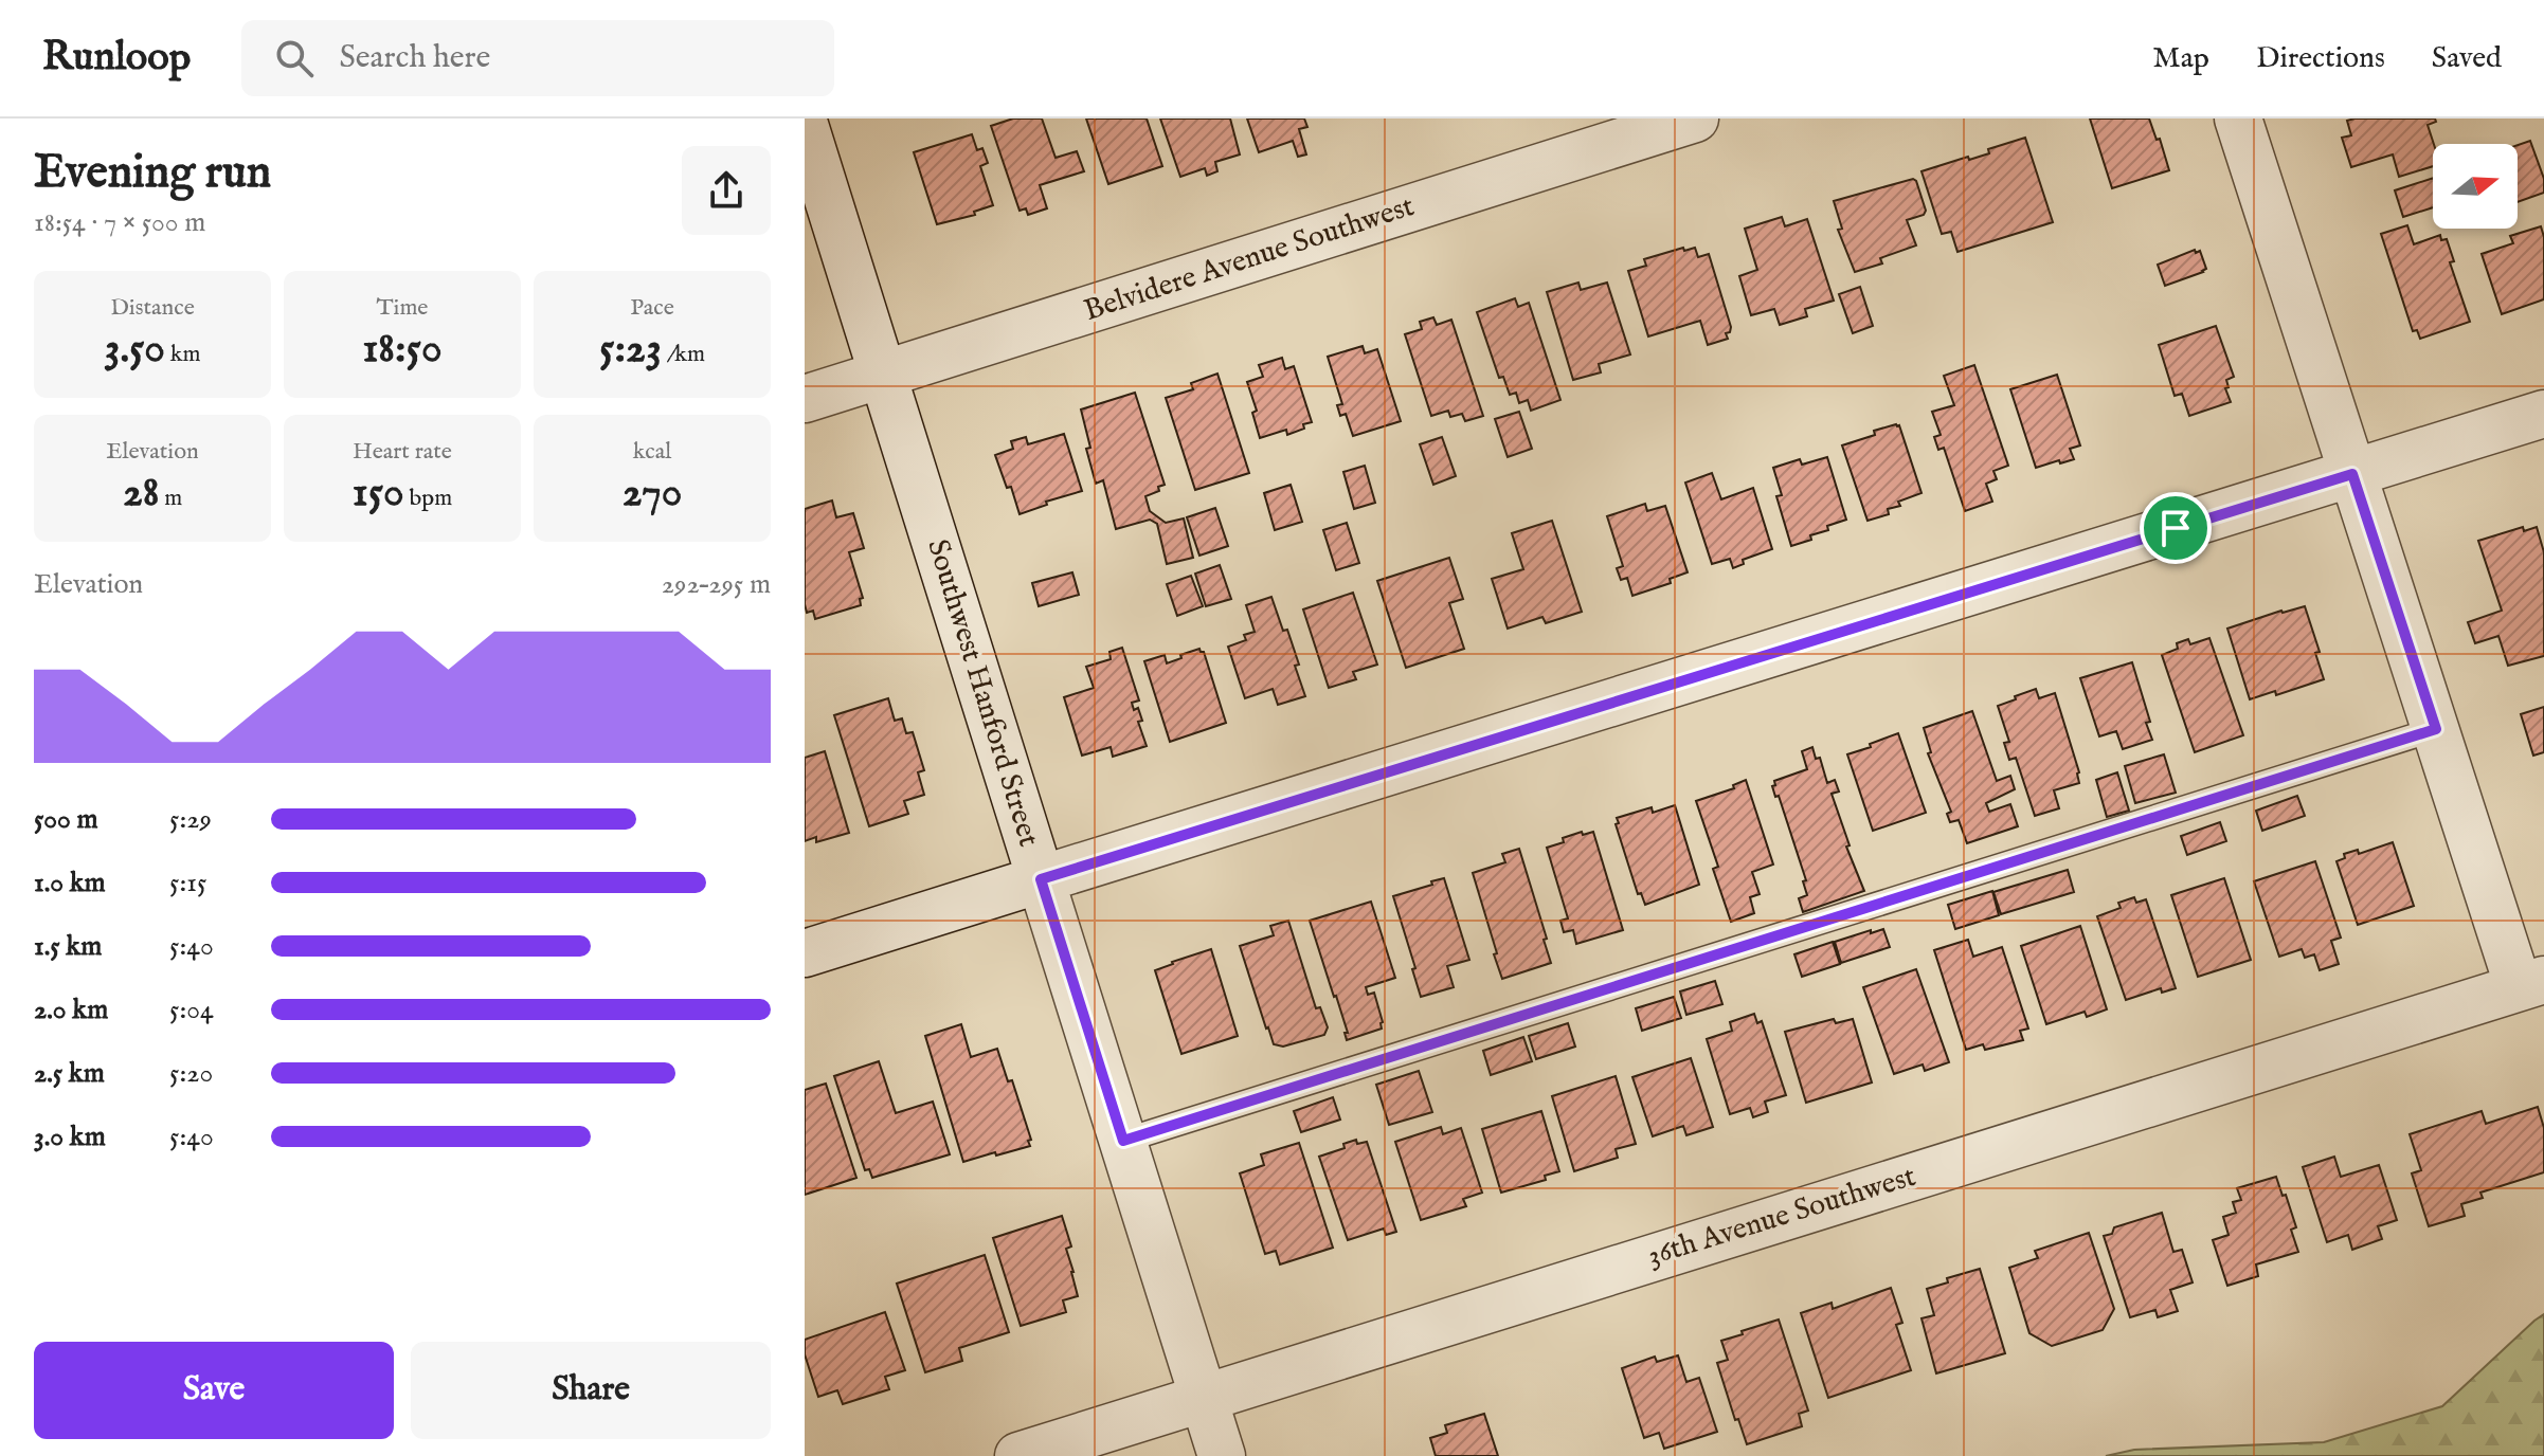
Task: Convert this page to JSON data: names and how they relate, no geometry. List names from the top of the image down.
{
  "streets": {
    "street": ["Belvidere Avenue Southwest", "Southwest Hanford Street", "36th Avenue Southwest"]
  },
  "crossings": [
    ["Belvidere Avenue Southwest", "Southwest Hanford Street"],
    ["Southwest Hanford Street", "36th Avenue Southwest"]
  ],
  "north": "right",
  "page": {
    "header": "Runloop",
    "search": "Search here",
    "nav": ["Map", "Directions", "Saved"],
    "heading": ["Evening run", "18:54 · 7 × 500 m"],
    "stats": [
      ["Distance", "3.50 km"],
      ["Time", "18:50"],
      ["Pace", "5:23 /km"],
      ["Elevation", "28 m"],
      ["Heart rate", "150 bpm"],
      ["kcal", "270"]
    ],
    "chart": ["Elevation", "292–295 m"],
    "list": [
      {
        "name": "500 m",
        "note": "5:29"
      },
      {
        "name": "1.0 km",
        "note": "5:15"
      },
      {
        "name": "1.5 km",
        "note": "5:40"
      },
      {
        "name": "2.0 km",
        "note": "5:04"
      },
      {
        "name": "2.5 km",
        "note": "5:20"
      },
      {
        "name": "3.0 km",
        "note": "5:40"
      }
    ],
    "buttons": ["Save", "Share"]
  }
}
